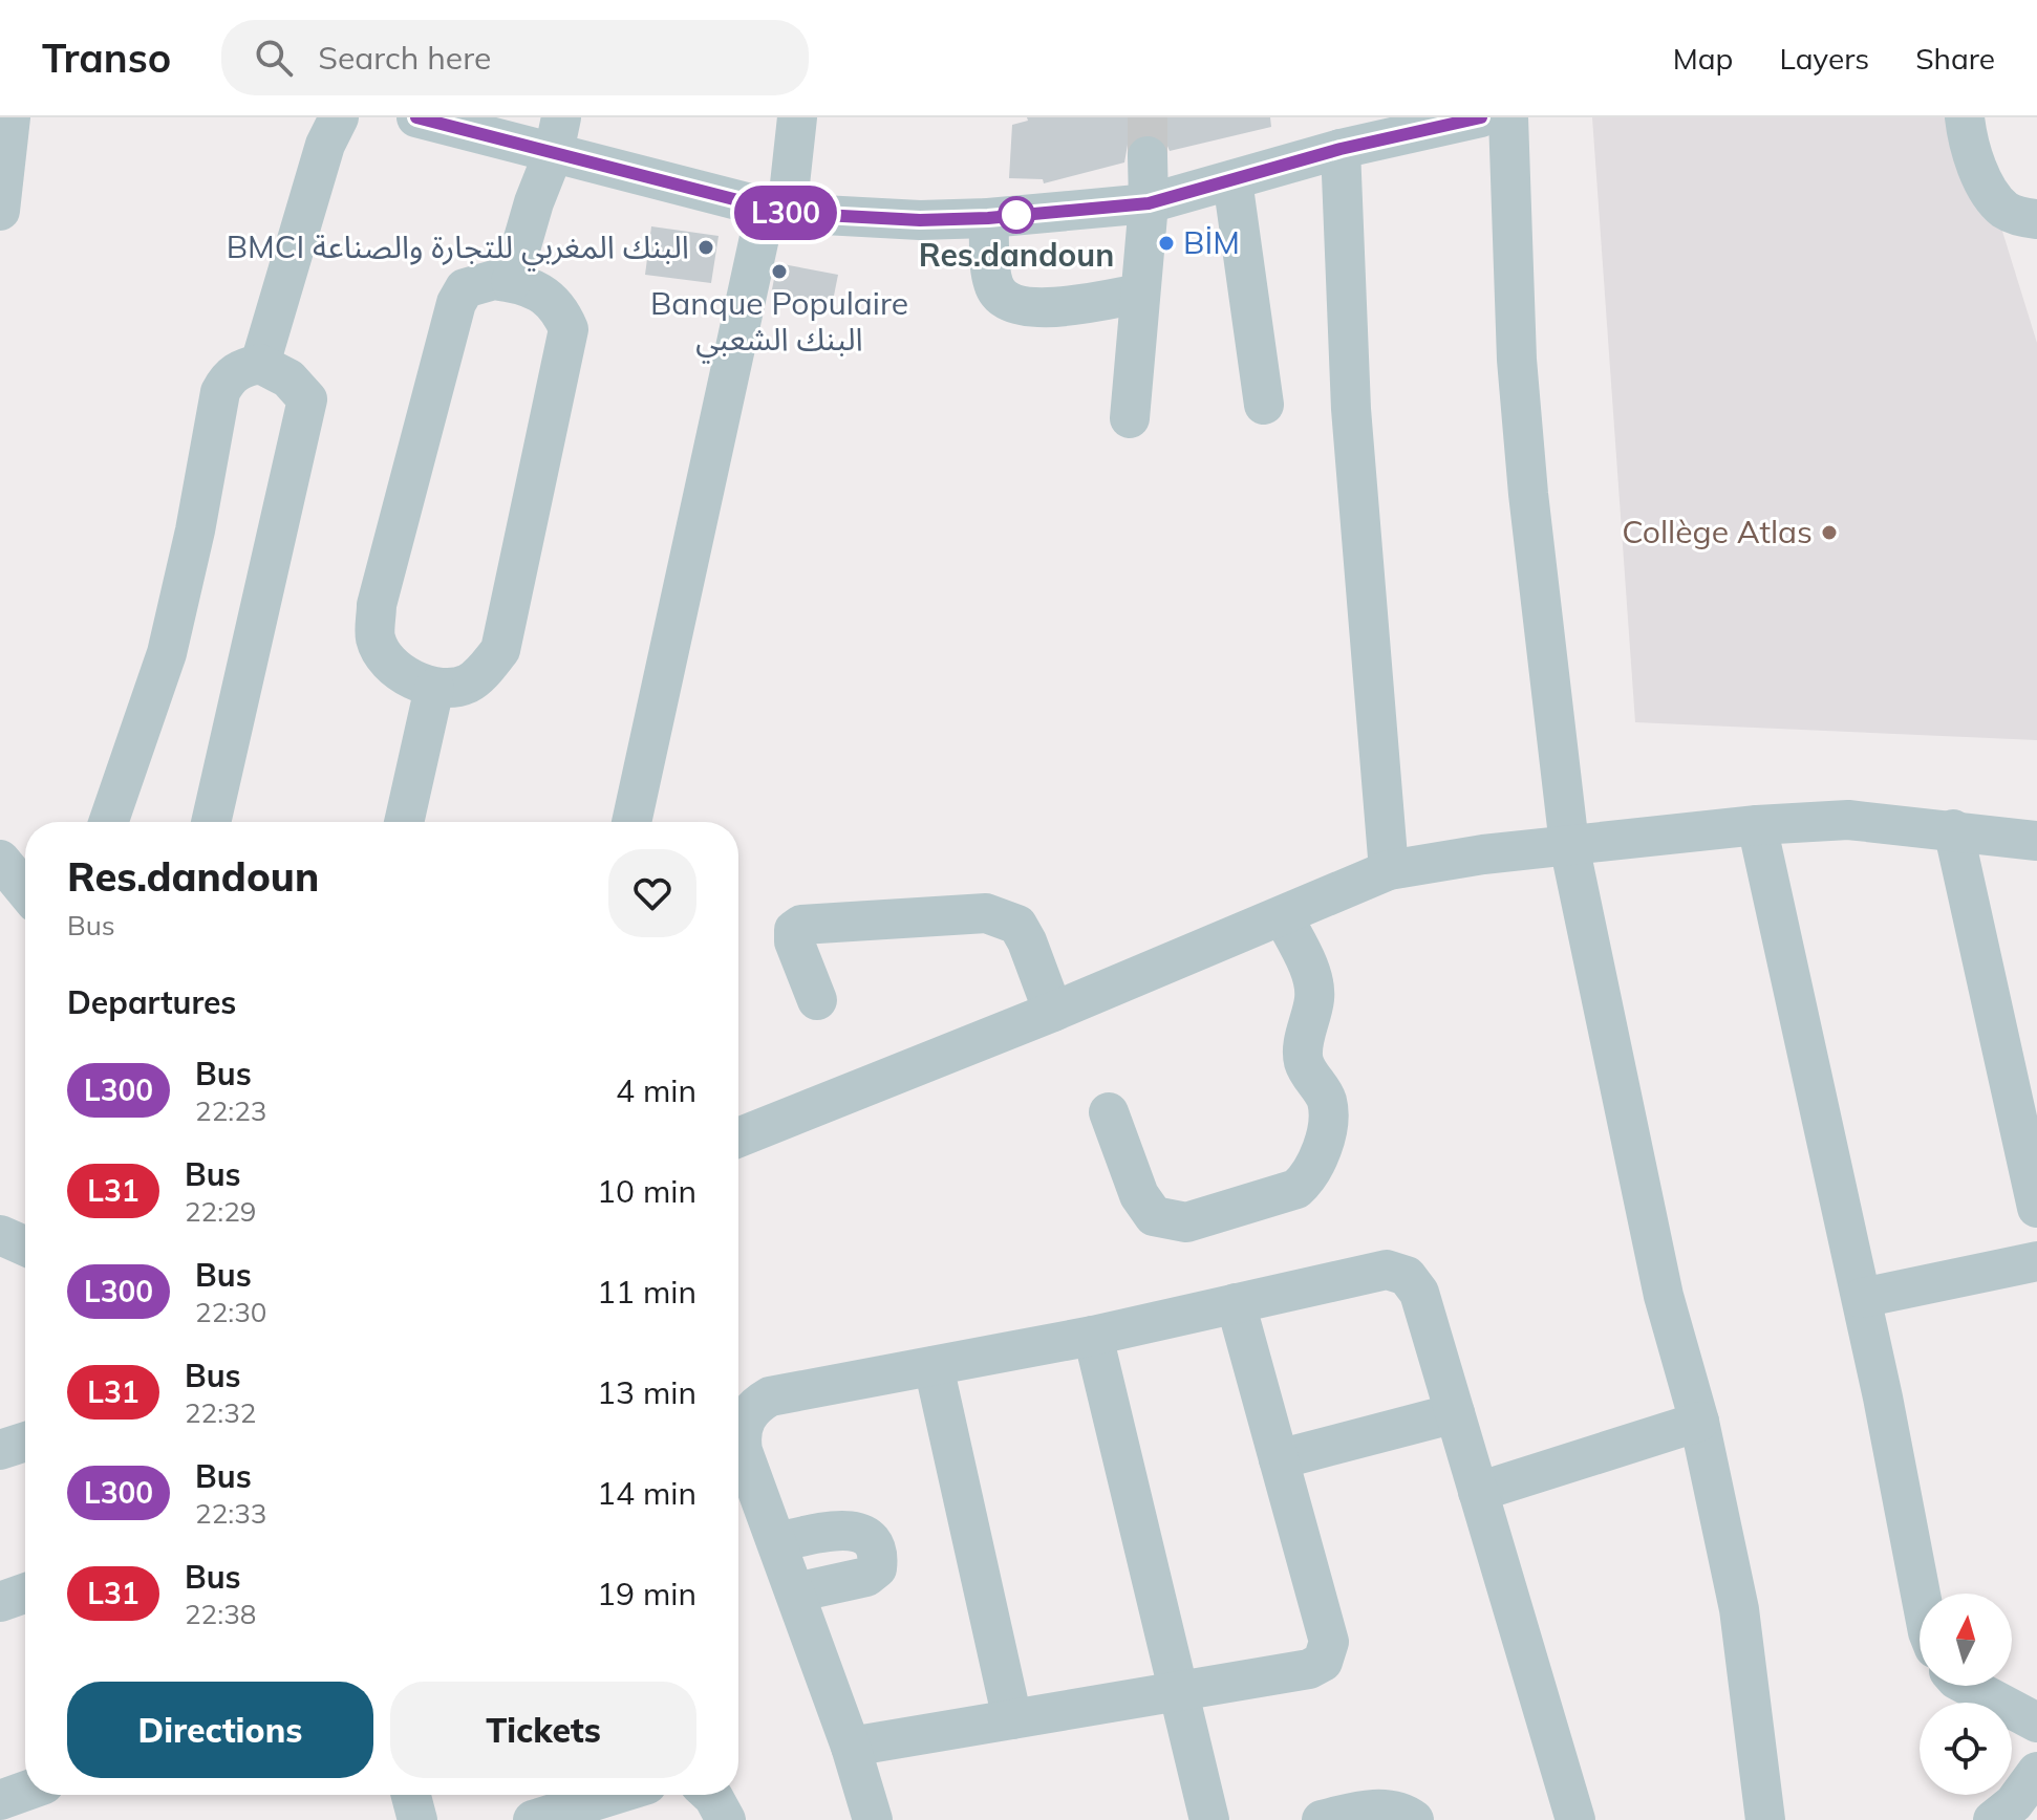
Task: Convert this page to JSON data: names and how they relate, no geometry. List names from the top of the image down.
{
  "places": [
    "Res.dandoun",
    "BİM",
    "BMCI البنك المغربي للتجارة والصناعة",
    "Banque Populaire البنك الشعبي",
    "Collège Atlas"
  ],
  "lines": ["bus line L300"],
  "north": "top",
  "page": {
    "header": "Transo",
    "search": "Search here",
    "nav": ["Map", "Layers", "Share"],
    "on_map": "L300",
    "heading": [
      ["Res.dandoun", "Bus"],
      "Departures"
    ],
    "list": [
      {
        "mark": "L300",
        "name": "Bus",
        "note": "22:23",
        "value": "4 min"
      },
      {
        "mark": "L31",
        "name": "Bus",
        "note": "22:29",
        "value": "10 min"
      },
      {
        "mark": "L300",
        "name": "Bus",
        "note": "22:30",
        "value": "11 min"
      },
      {
        "mark": "L31",
        "name": "Bus",
        "note": "22:32",
        "value": "13 min"
      },
      {
        "mark": "L300",
        "name": "Bus",
        "note": "22:33",
        "value": "14 min"
      },
      {
        "mark": "L31",
        "name": "Bus",
        "note": "22:38",
        "value": "19 min"
      }
    ],
    "buttons": ["Directions", "Tickets"]
  }
}
